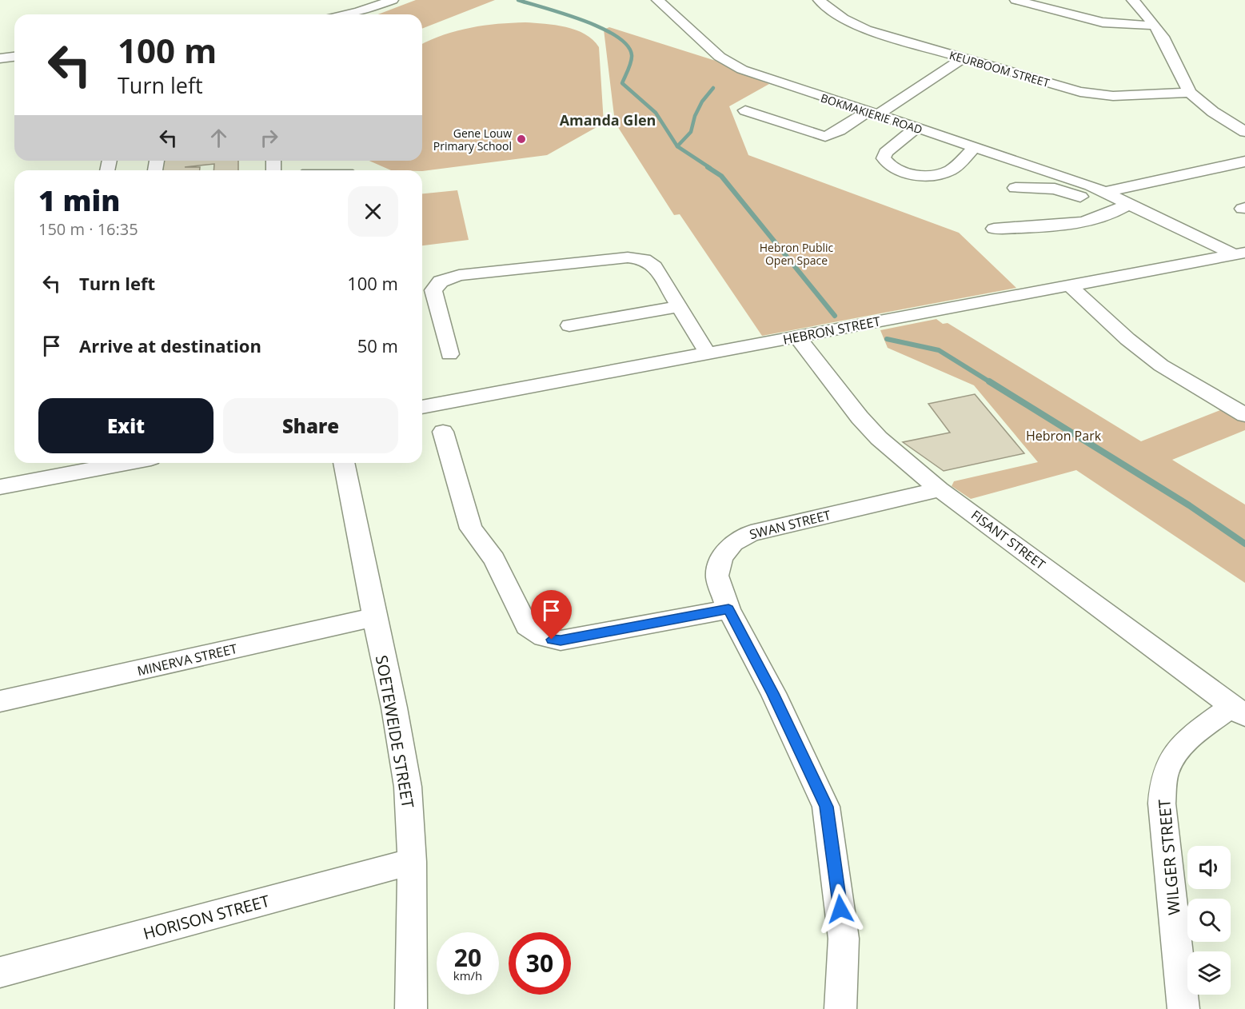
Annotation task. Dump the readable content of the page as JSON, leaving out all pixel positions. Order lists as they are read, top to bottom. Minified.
{"streets":{"street":["KEURBOOM STREET","BOKMAKIERIE ROAD","HEBRON STREET","SWAN STREET","FISANT STREET","MINERVA STREET","SOETEWEIDE STREET","WILGER STREET","HORISON STREET"]},"crossings":[["BOKMAKIERIE ROAD","HEBRON STREET"],["HEBRON STREET","FISANT STREET"],["SWAN STREET","FISANT STREET"],["FISANT STREET","WILGER STREET"],["MINERVA STREET","SOETEWEIDE STREET"],["SOETEWEIDE STREET","HORISON STREET"]],"districts":["Amanda Glen"],"parks":["Hebron Public Open Space","Hebron Park"],"places":["Gene Louw Primary School"],"page":{"turn":["100 m","Turn left"],"heading":["1 min","150 m · 16:35"],"list":[{"name":"Turn left","value":"100 m"},{"name":"Arrive at destination","value":"50 m"}],"buttons":["Exit","Share"],"speed":"20 km/h","limit":"30"}}
